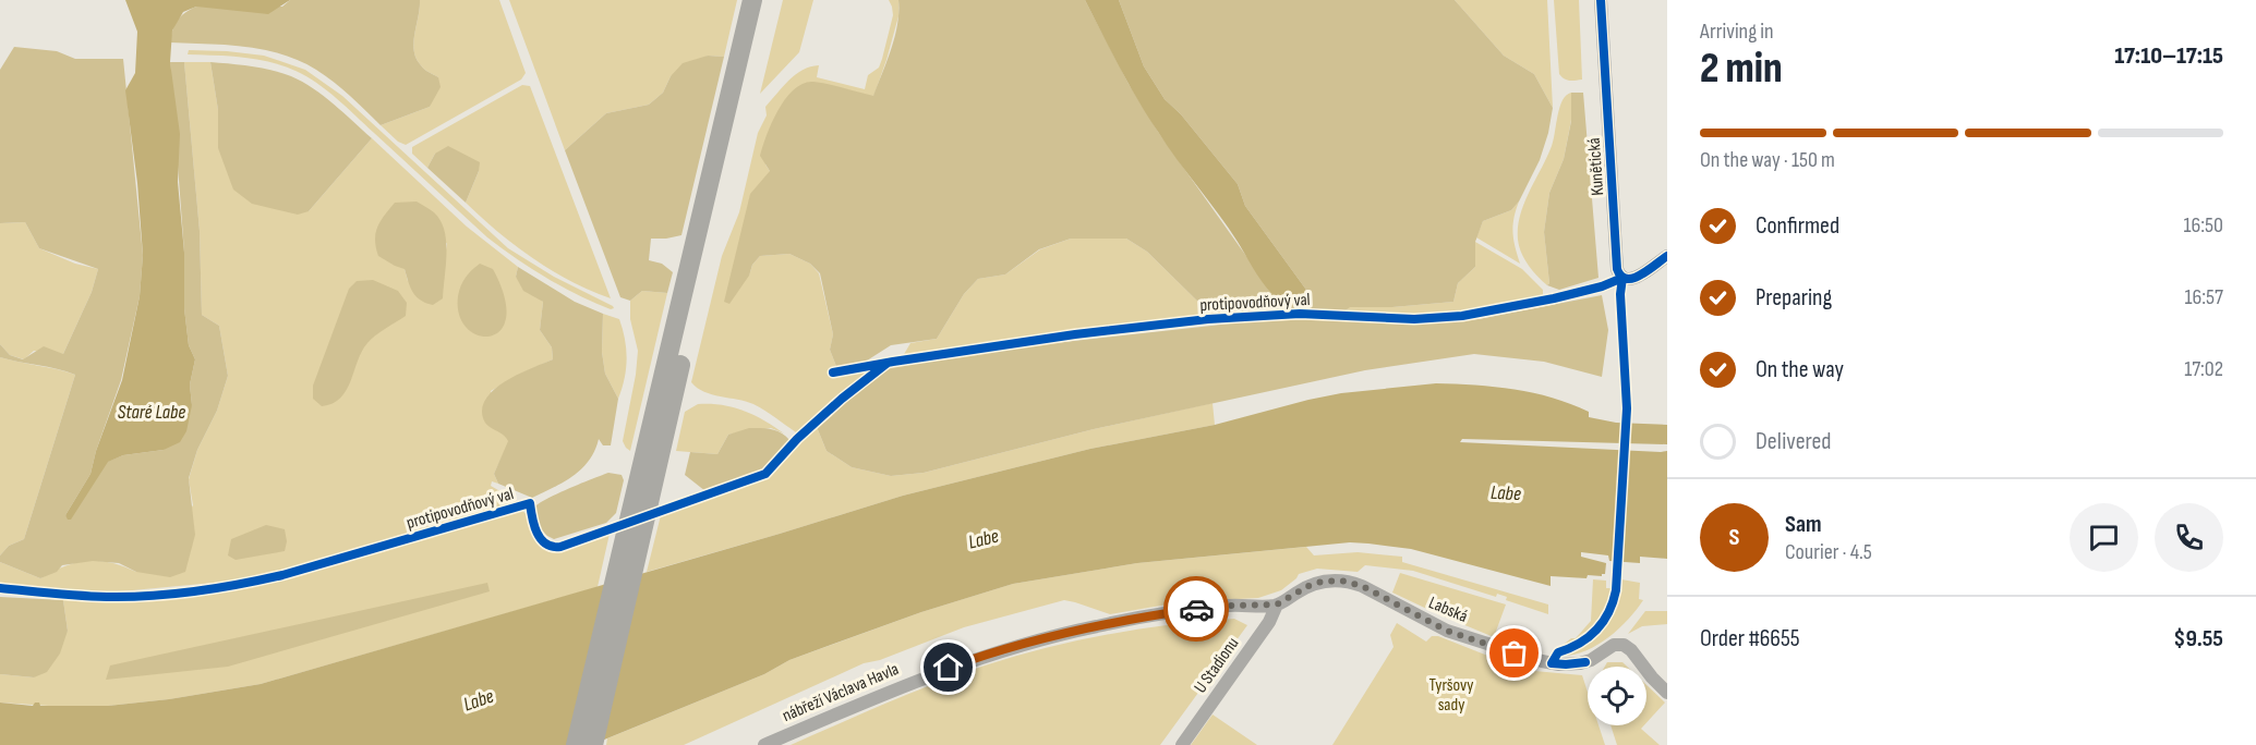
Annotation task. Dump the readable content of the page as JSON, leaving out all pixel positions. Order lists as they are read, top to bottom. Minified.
{"streets":{"street":["Kunětická","Labská","U Stadionu","nábřeží Václava Havla"],"cycle path":["protipovodňový val"]},"crossings":[["Labská","U Stadionu"],["Labská","nábřeží Václava Havla"],["U Stadionu","nábřeží Václava Havla"]],"water":["Staré Labe","Labe"],"parks":["Tyršovy sady"],"page":{"heading":["2 min","Arriving in","17:10–17:15"],"panel":["Sam","Courier · 4.5","Order #6655","$9.55"],"bar":"On the way · 150 m","list":[["Confirmed","16:50"],["Preparing","16:57"],["On the way","17:02"],"Delivered"],"round":"S"}}
